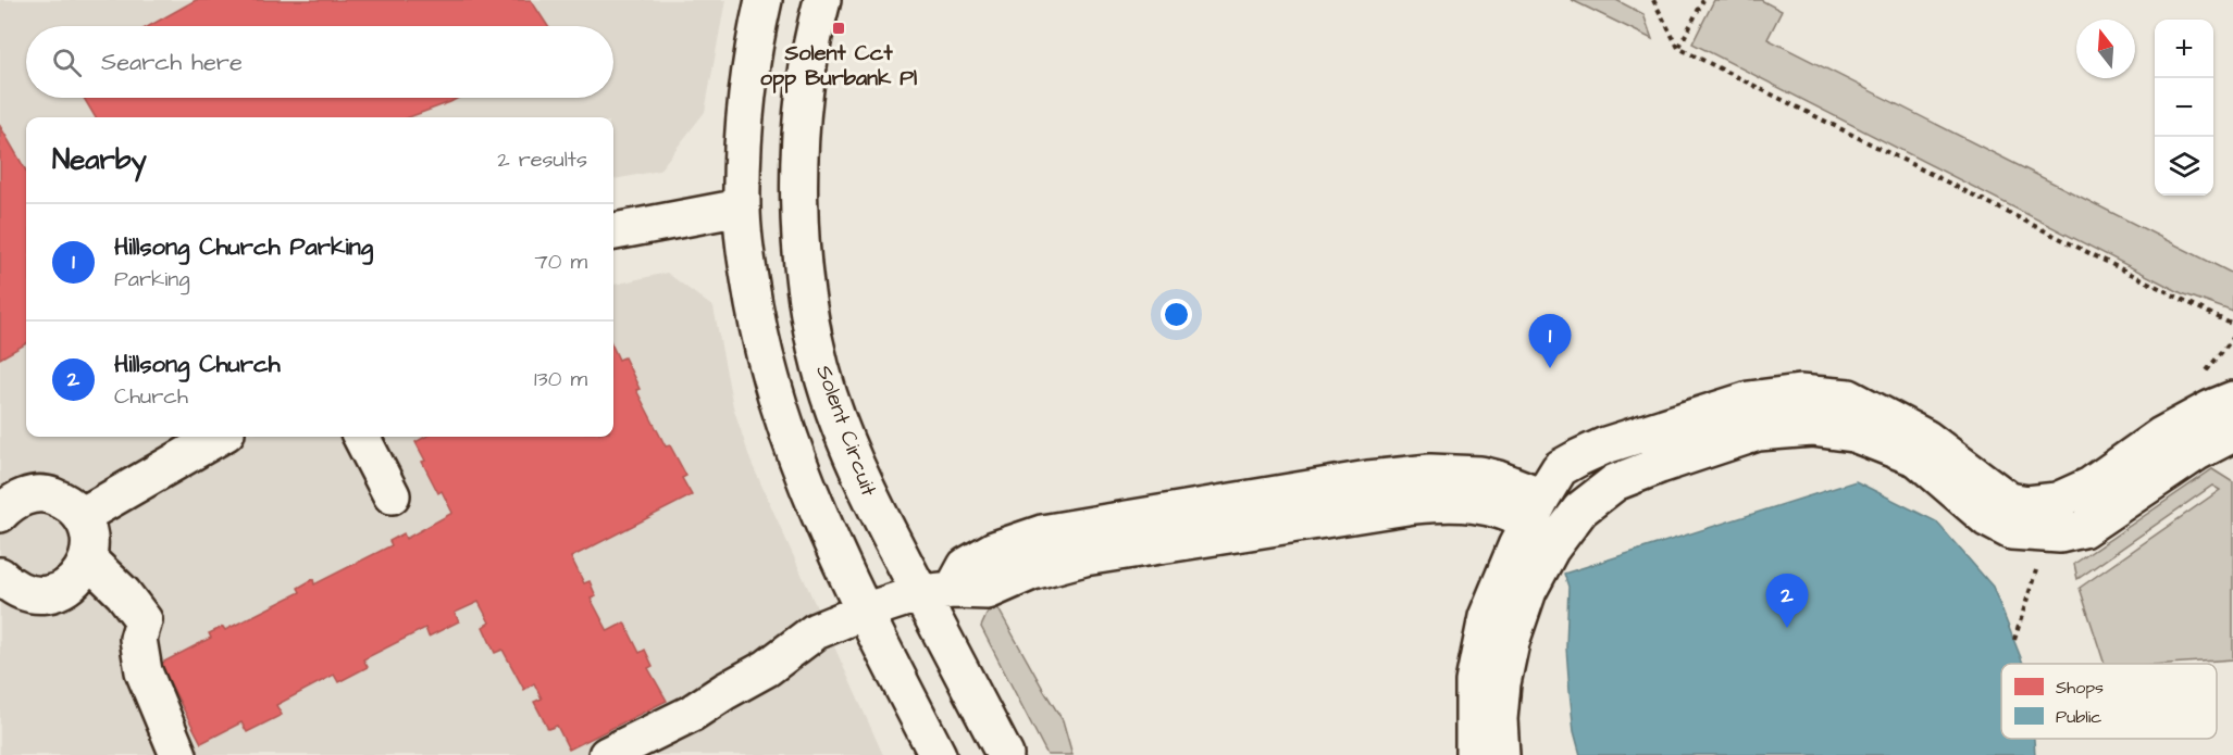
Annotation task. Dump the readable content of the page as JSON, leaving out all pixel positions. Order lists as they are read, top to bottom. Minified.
{"streets":{"street":["Solent Circuit"]},"places":{"transit":["Solent Cct opp Burbank Pl"]},"legend":["Shops","Public"],"north":"top","page":{"map_buttons":["+","−"],"search":"Search here","heading":["Nearby","2 results"],"list":[{"mark":"1","name":"Hillsong Church Parking","note":"Parking","value":"70 m"},{"mark":"2","name":"Hillsong Church","note":"Church","value":"130 m"}],"pins":["1","2"]}}
